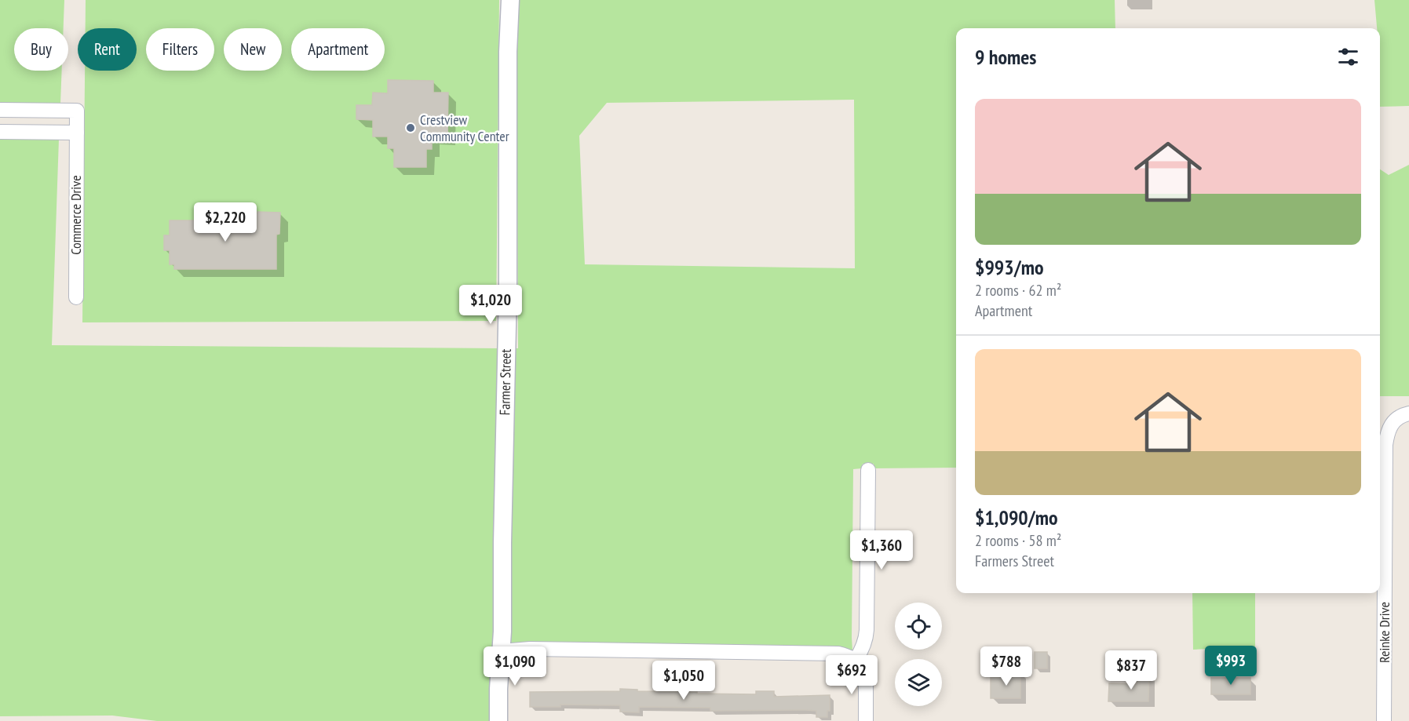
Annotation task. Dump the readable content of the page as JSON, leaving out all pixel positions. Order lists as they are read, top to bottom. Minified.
{"streets":{"street":["Commerce Drive","Farmer Street","Reinke Drive"]},"places":["Crestview Community Center"],"page":{"chip":["Buy","Rent","Filters","New","Apartment"],"heading":"9 homes","list":[{"name":"$993/mo","note":"2 rooms · 62 m² · Apartment"},{"name":"$1,090/mo","note":"2 rooms · 58 m² · Farmers Street"}],"price":["$2,220","$1,020","$1,360","$993","$1,090","$788","$837","$692","$1,050"]}}
